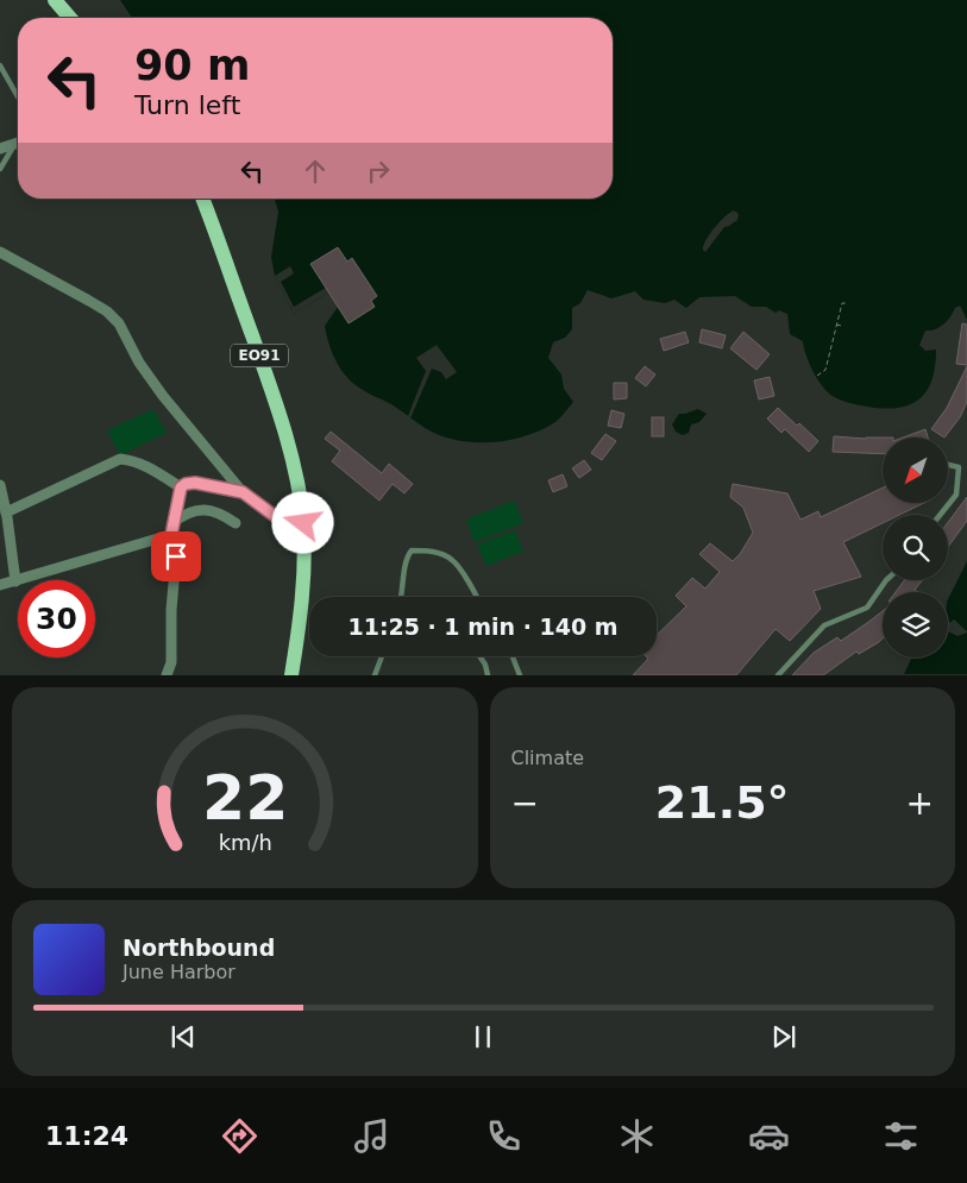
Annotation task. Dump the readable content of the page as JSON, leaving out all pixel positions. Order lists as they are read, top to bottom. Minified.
{"streets":{"main road":["ΕΟ91"]},"north":"bottom left","page":{"turn":["90 m","Turn left"],"limit":"30","trip":"11:25 · 1 min · 140 m","tile":"Climate","heat":["−","21.5°","+"],"song":["Northbound","June Harbor"],"tabs":"11:24","gauge":["22","km/h"]}}
